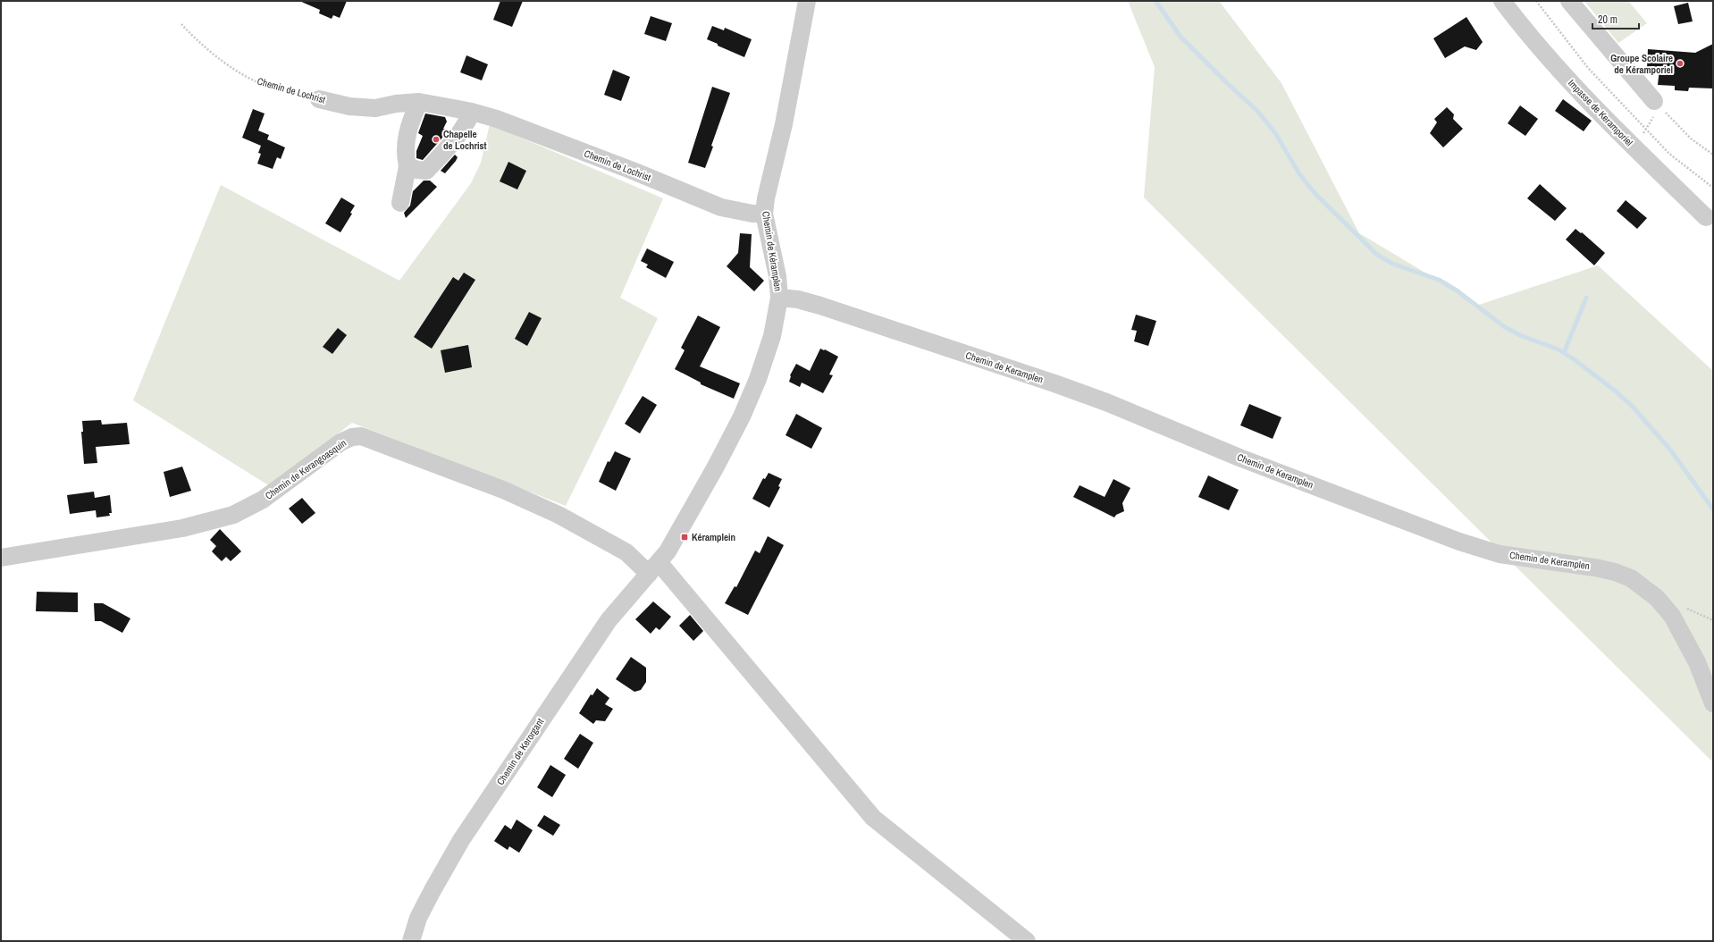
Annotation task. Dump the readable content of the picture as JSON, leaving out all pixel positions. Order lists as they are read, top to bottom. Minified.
{"streets":{"street":["Chemin de Lochrist","Impasse de Keramporiel","Chemin de Kéramplen","Chemin de Keramplen","Chemin de Kerangoasquin","Chemin de Kerorgant"]},"crossings":[["Chemin de Lochrist","Chemin de Kéramplen"],["Chemin de Kéramplen","Chemin de Keramplen"],["Chemin de Kéramplen","Chemin de Kerangoasquin"],["Chemin de Kéramplen","Chemin de Kerorgant"],["Chemin de Kerangoasquin","Chemin de Kerorgant"]],"places":{"other":["Groupe Scolaire de Kéramporiel","Chapelle de Lochrist"],"transit":["Kéramplein"]},"scale_bar":"20 m"}
